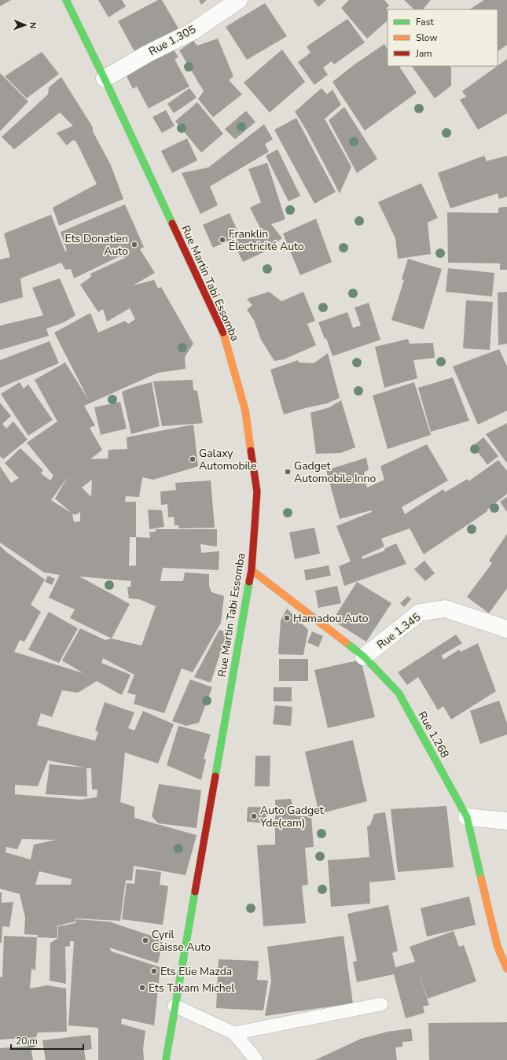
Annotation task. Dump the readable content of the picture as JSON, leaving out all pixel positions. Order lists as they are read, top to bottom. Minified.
{"streets":{"main road":["Rue Martin Tabi Essomba","Rue 1.268"],"street":["Rue 1.305","Rue 1.345"]},"crossings":[["Rue 1.305","Rue Martin Tabi Essomba"],["Rue Martin Tabi Essomba","Rue 1.268"],["Rue 1.345","Rue 1.268"]],"places":["Franklin Électricité Auto","Ets Donatien Auto","Galaxy Automobile","Gadget Automobile Inno","Hamadou Auto","Auto Gadget Yde(cam)","Cyril Caisse Auto","Ets Elie Mazda","Ets Takam Michel"],"legend":["Fast","Slow","Jam"],"scale_bar":"20 m","north":"right"}
